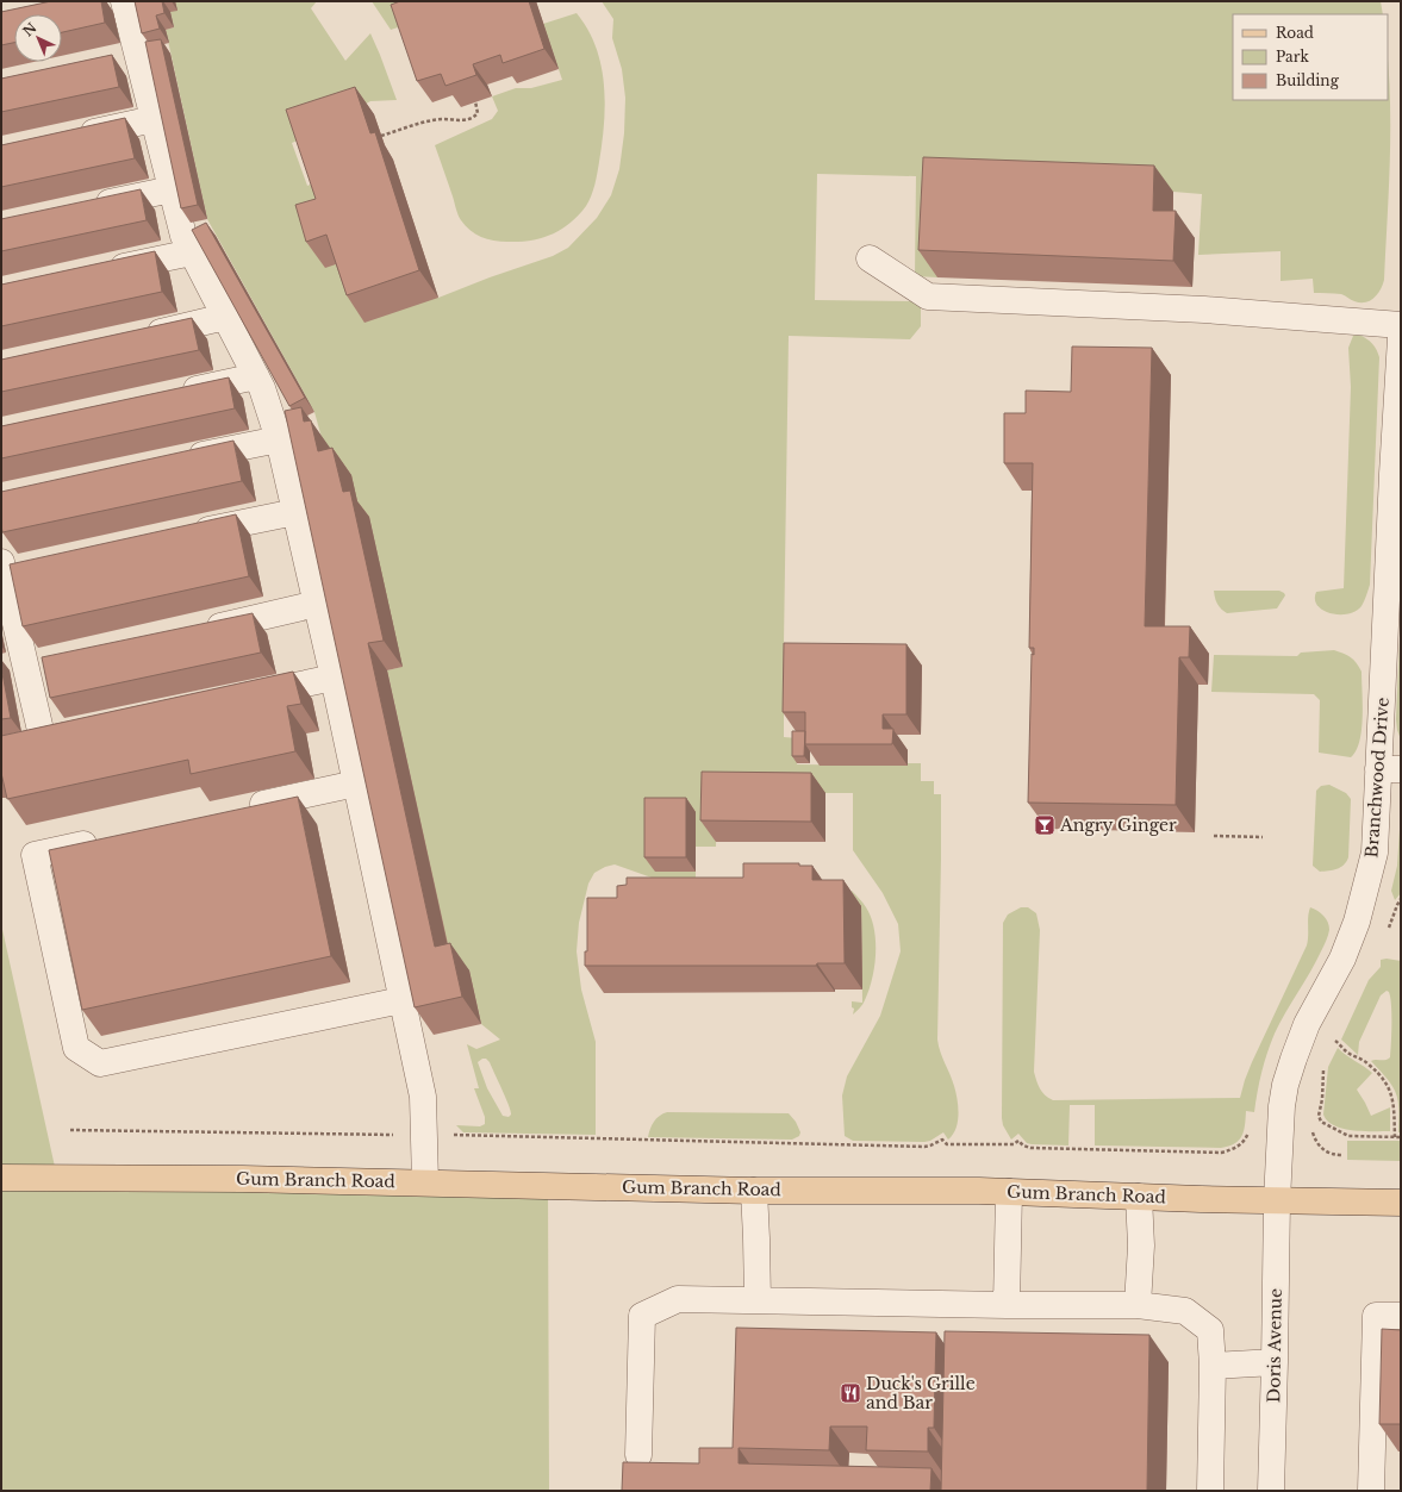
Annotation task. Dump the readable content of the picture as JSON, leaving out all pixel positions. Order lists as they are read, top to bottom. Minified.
{"streets":{"main road":["Gum Branch Road"],"street":["Branchwood Drive","Doris Avenue"]},"crossings":[["Branchwood Drive","Gum Branch Road"],["Branchwood Drive","Doris Avenue"],["Gum Branch Road","Doris Avenue"]],"places":{"bar":["Angry Ginger"],"restaurant":["Duck's Grille and Bar"]},"legend":["Road","Park","Building"],"north":"top left"}
